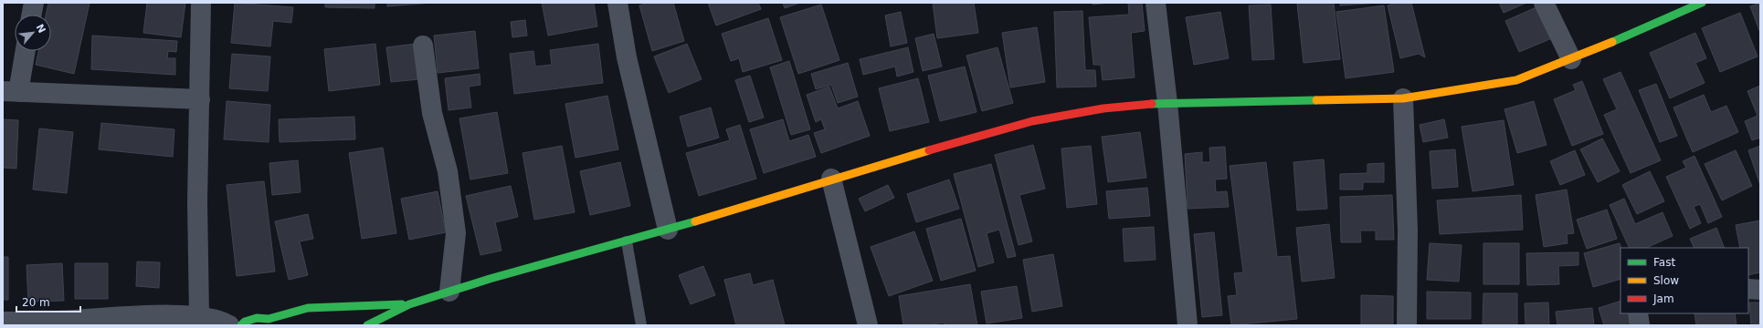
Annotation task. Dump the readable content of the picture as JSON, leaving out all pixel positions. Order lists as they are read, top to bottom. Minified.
{"legend":["Fast","Slow","Jam"],"scale_bar":"20 m","north":"top right"}
